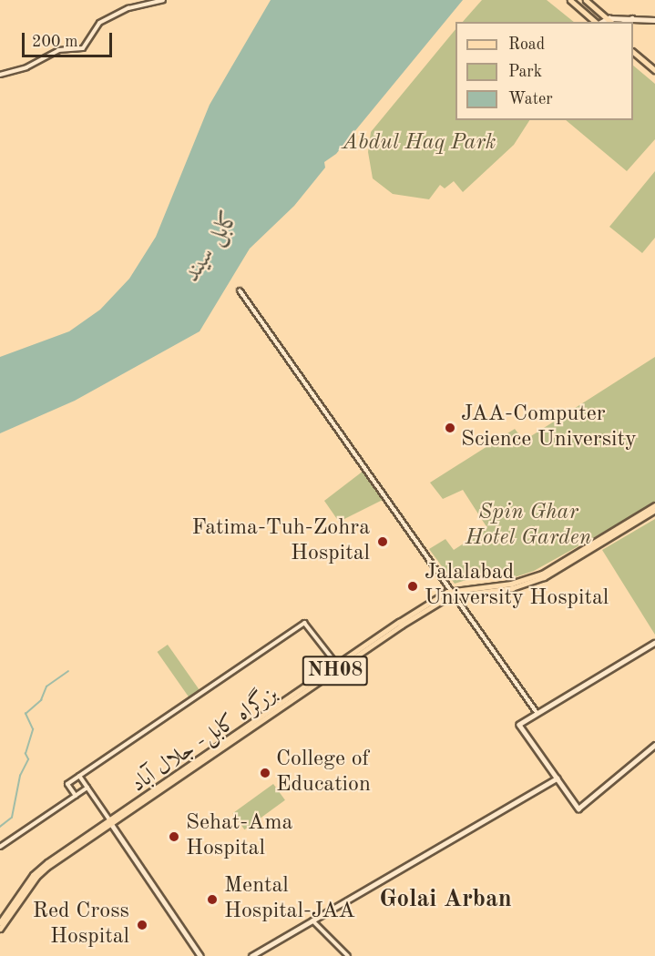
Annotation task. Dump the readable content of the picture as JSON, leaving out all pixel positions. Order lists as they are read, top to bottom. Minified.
{"streets":{"highway":["NH08","بزرگراه کابل- جلال آباد"]},"districts":["Golai Arban"],"water":["کابل سيند"],"parks":["Abdul Haq Park","Spin Ghar Hotel Garden"],"places":["JAA-Computer Science University","Fatima-Tuh-Zohra Hospital","Jalalabad University Hospital","College of Education","Sehat-Ama Hospital","Mental Hospital-JAA","Red Cross Hospital"],"legend":["Road","Park","Water"],"scale_bar":"200 m"}
